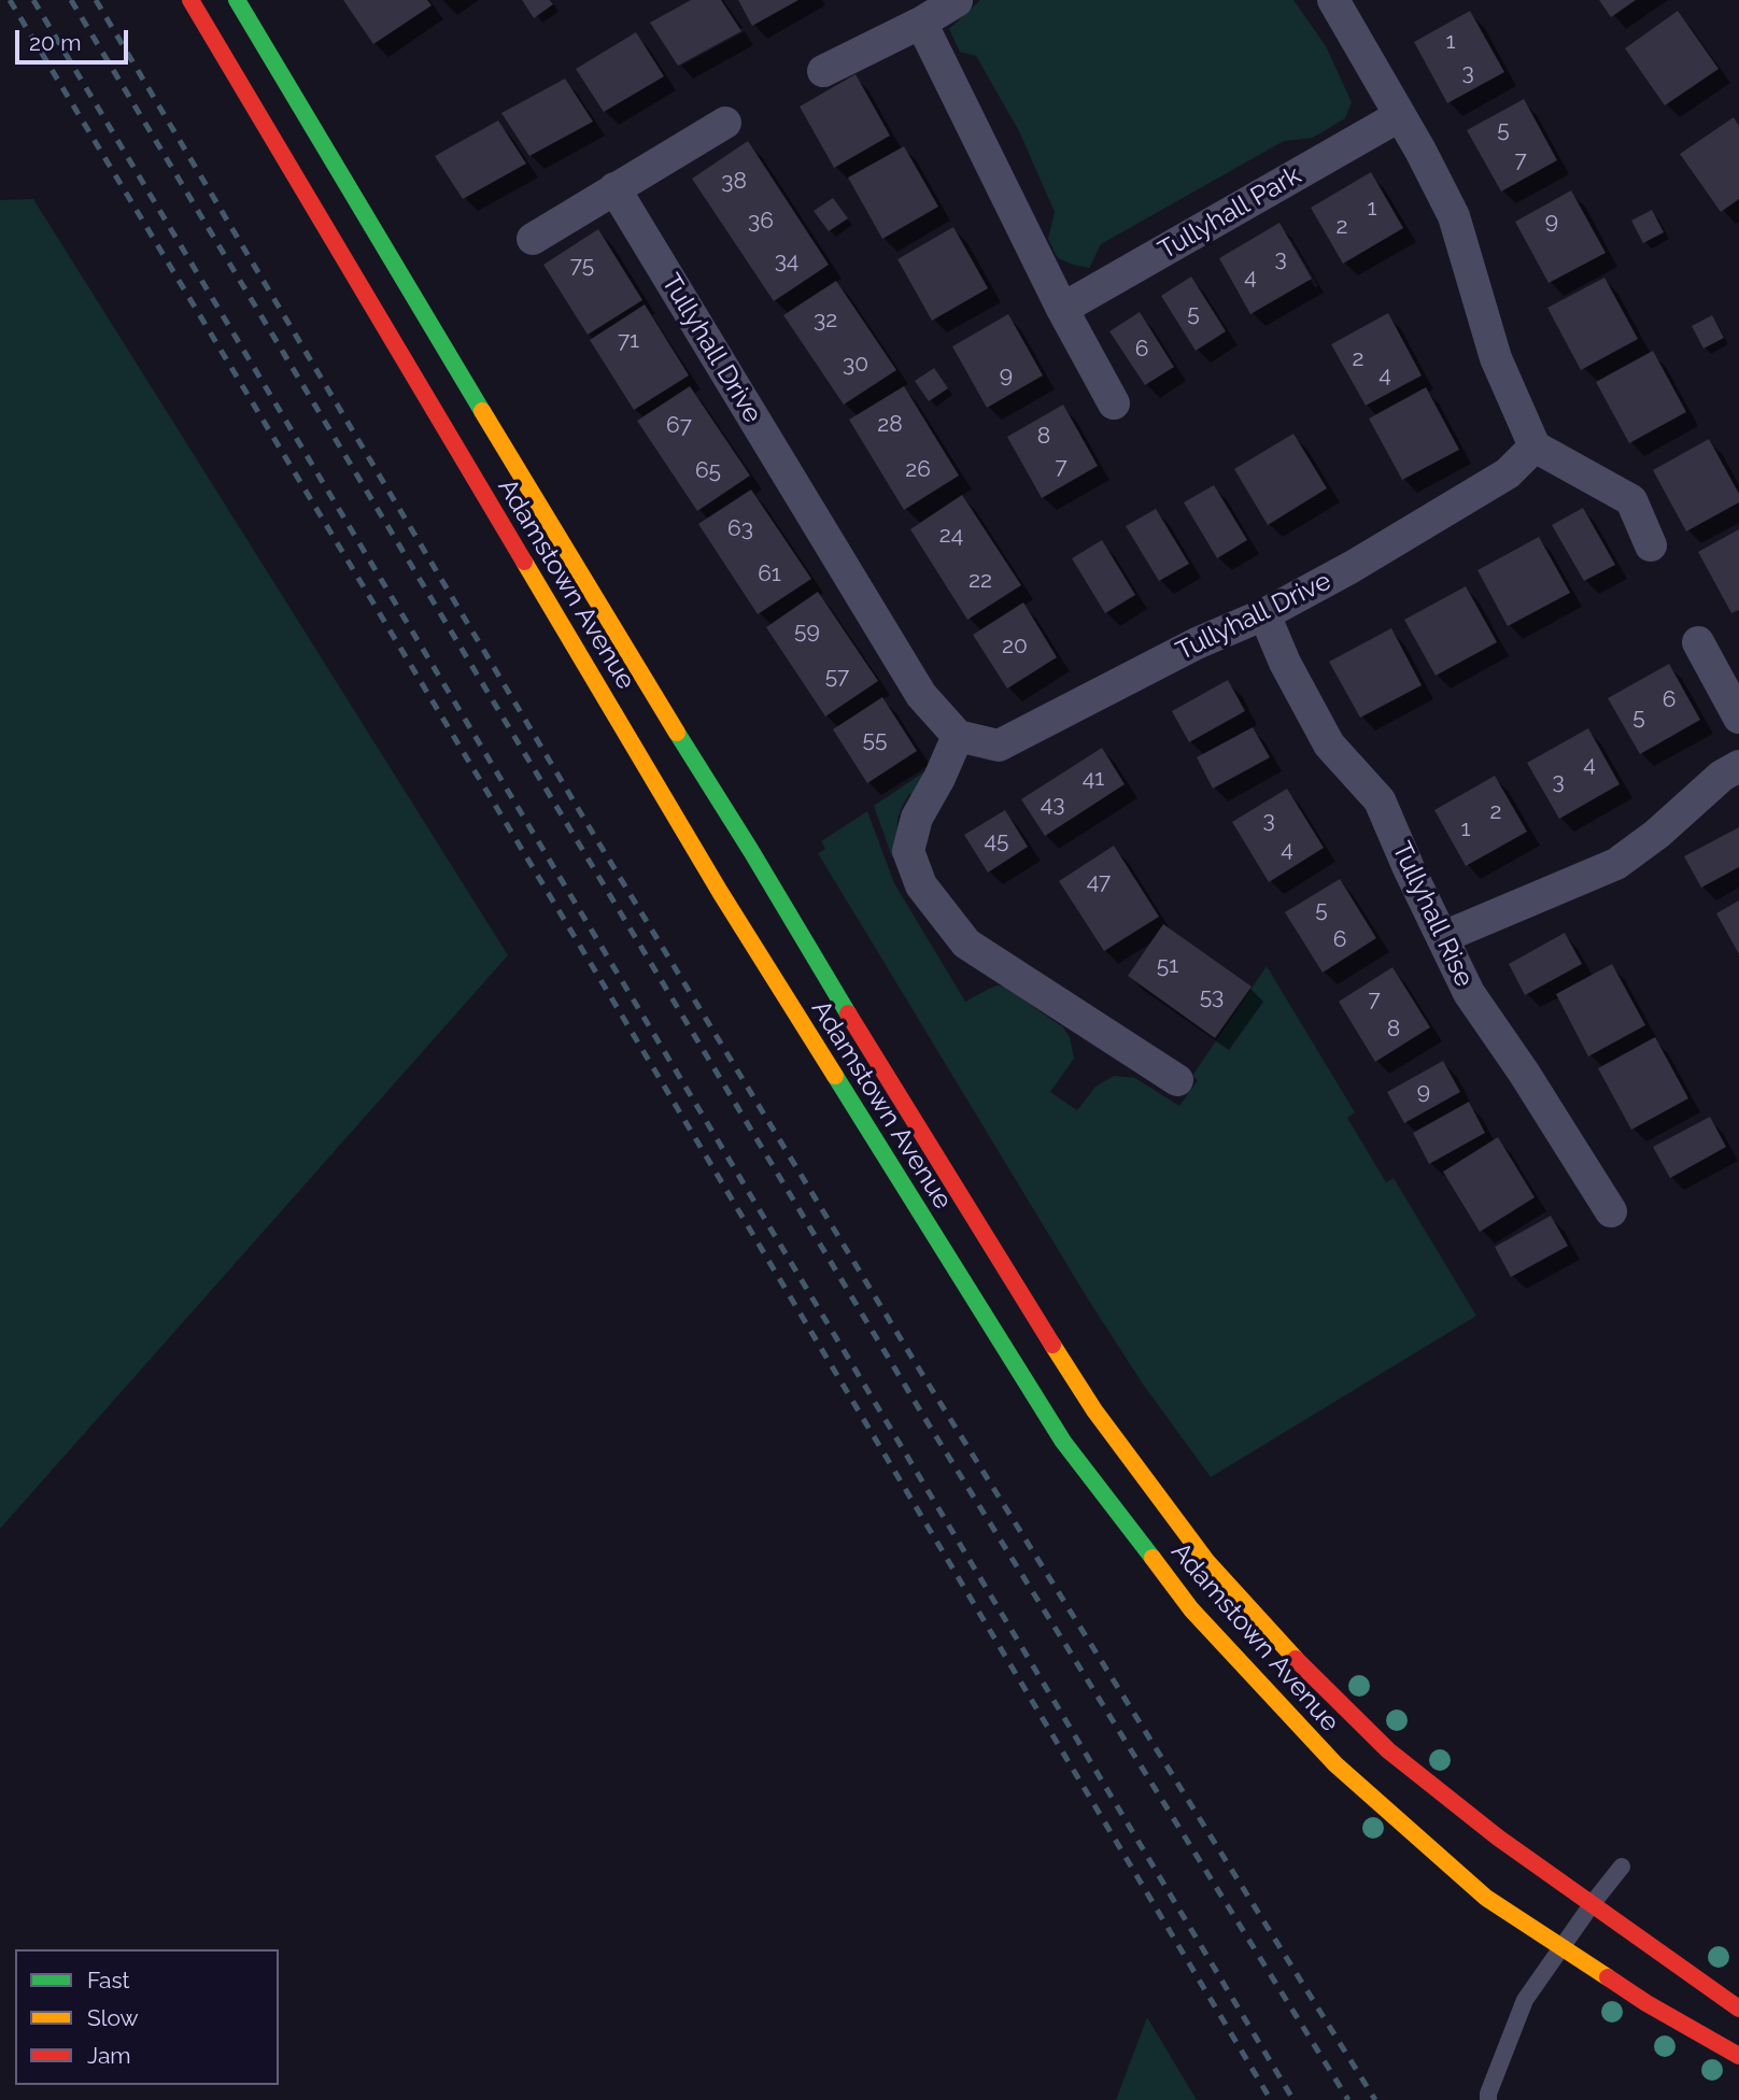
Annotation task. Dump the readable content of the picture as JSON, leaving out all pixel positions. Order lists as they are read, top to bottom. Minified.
{"streets":{"street":["Tullyhall Park","Tullyhall Drive","Adamstown Avenue","Tullyhall Rise"]},"crossings":[["Tullyhall Drive","Tullyhall Rise"]],"house_numbers":["1","3","5","7","38","1","36","9","2","3","34","75","4","5","32","71","6","2","30","9","4","28","67","8","7","26","65","63","24","61","22","59","20","57","6","5","55","4","41","3","43","2","3","1","45","4","47","5","6","51","53","7","8","9"],"legend":["Fast","Slow","Jam"],"scale_bar":"20 m"}
